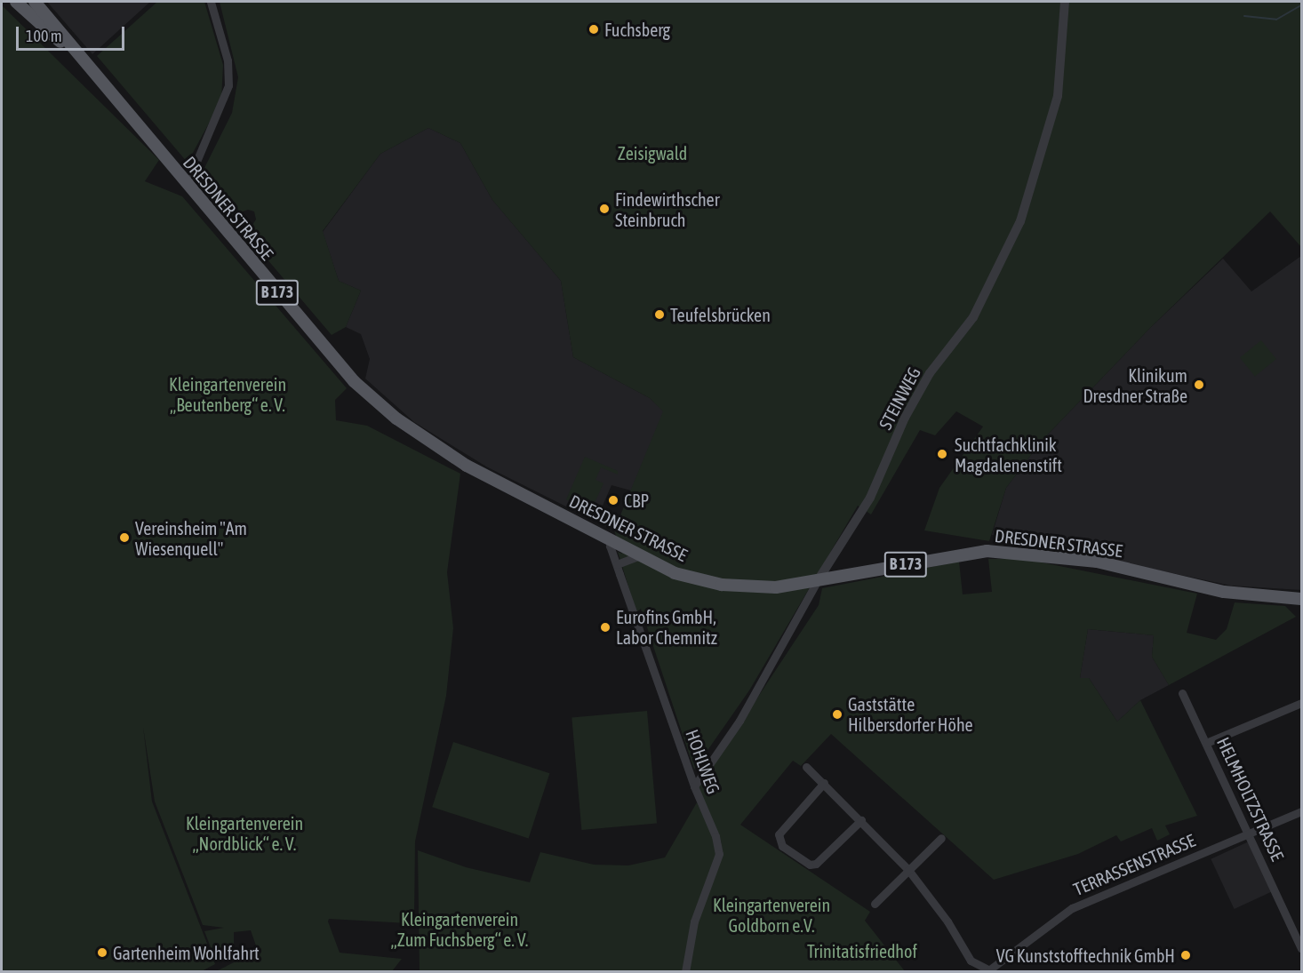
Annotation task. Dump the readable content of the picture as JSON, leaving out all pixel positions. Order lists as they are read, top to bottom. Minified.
{"streets":{"main road":["DRESDNER STRASSE","B 173"],"street":["STEINWEG","HOHLWEG","HELMHOLTZSTRASSE","TERRASSENSTRASSE"]},"crossings":[["DRESDNER STRASSE","B 173"],["DRESDNER STRASSE","STEINWEG"],["DRESDNER STRASSE","HOHLWEG"],["STEINWEG","HOHLWEG"],["HELMHOLTZSTRASSE","TERRASSENSTRASSE"]],"parks":["Zeisigwald","Kleingartenverein „Beutenberg“ e. V.","Kleingartenverein „Nordblick“ e. V.","Kleingartenverein Goldborn e.V.","Kleingartenverein „Zum Fuchsberg“ e. V.","Trinitatisfriedhof"],"places":["Fuchsberg","Findewirthscher Steinbruch","Teufelsbrücken","Klinikum Dresdner Straße","Suchtfachklinik Magdalenenstift","CBP","Vereinsheim \"Am Wiesenquell\"","Eurofins GmbH, Labor Chemnitz","Gaststätte Hilbersdorfer Höhe","Gartenheim Wohlfahrt","VG Kunststofftechnik GmbH"],"scale_bar":"100 m"}
